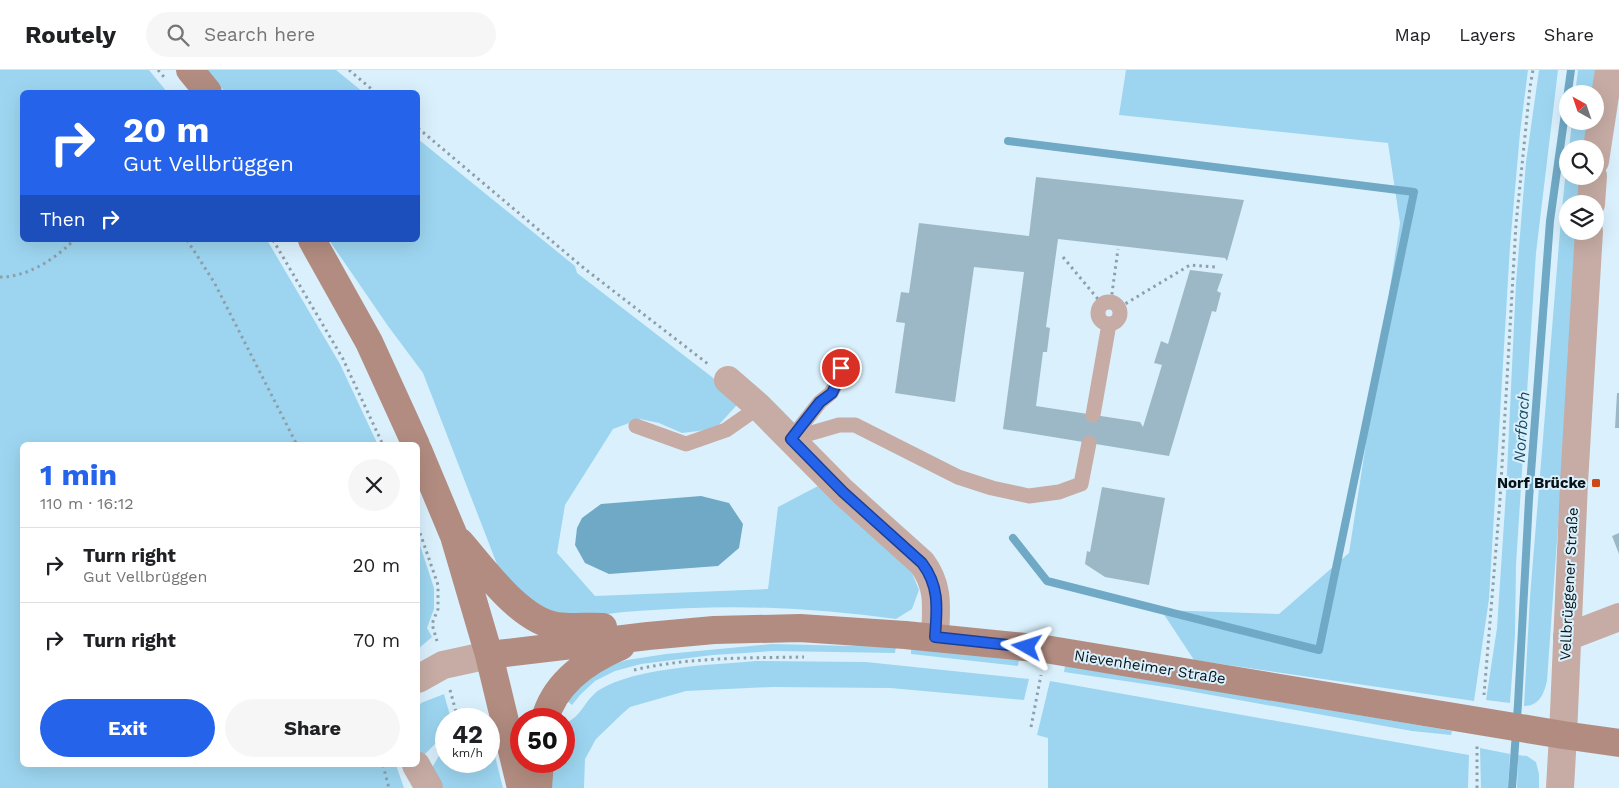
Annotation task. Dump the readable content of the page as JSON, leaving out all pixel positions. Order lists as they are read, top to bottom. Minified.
{"streets":{"main road":["Nievenheimer Straße"],"street":["Vellbrüggener Straße"]},"crossings":[["Vellbrüggener Straße","Nievenheimer Straße"]],"water":["Norfbach"],"places":{"transit":["Norf Brücke"]},"north":"top left","page":{"header":"Routely","search":"Search here","nav":["Map","Layers","Share"],"turn":["20 m","Gut Vellbrüggen"],"then":"Then","heading":["1 min","110 m · 16:12"],"list":[{"name":"Turn right","note":"Gut Vellbrüggen","value":"20 m"},{"name":"Turn right","value":"70 m"}],"buttons":["Exit","Share"],"speed":"42 km/h","limit":"50"}}
